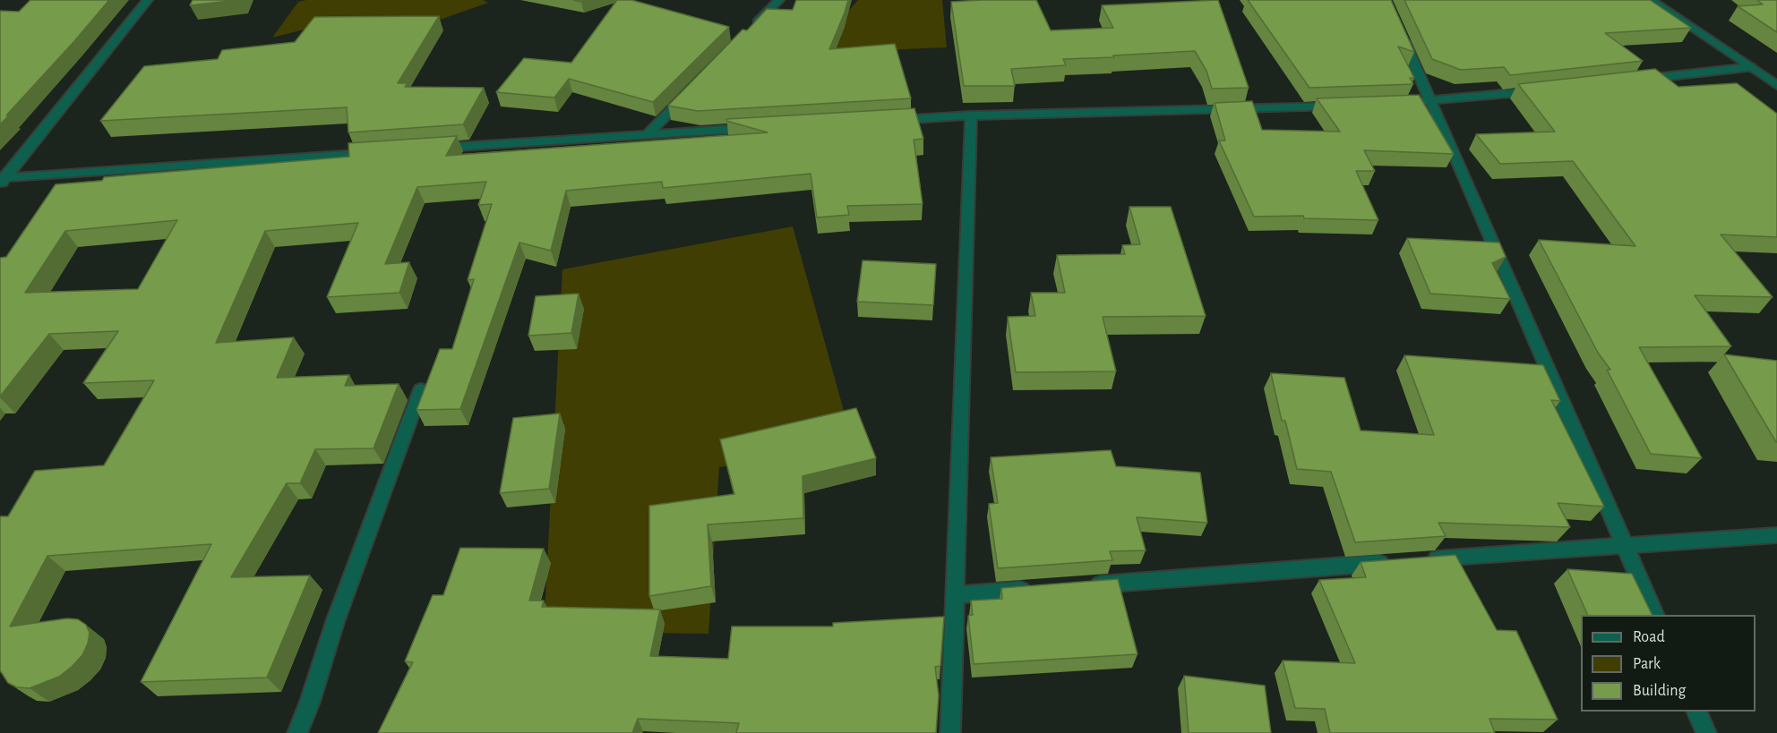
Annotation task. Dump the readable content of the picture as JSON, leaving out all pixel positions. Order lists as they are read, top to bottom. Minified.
{"legend":["Road","Park","Building"]}
